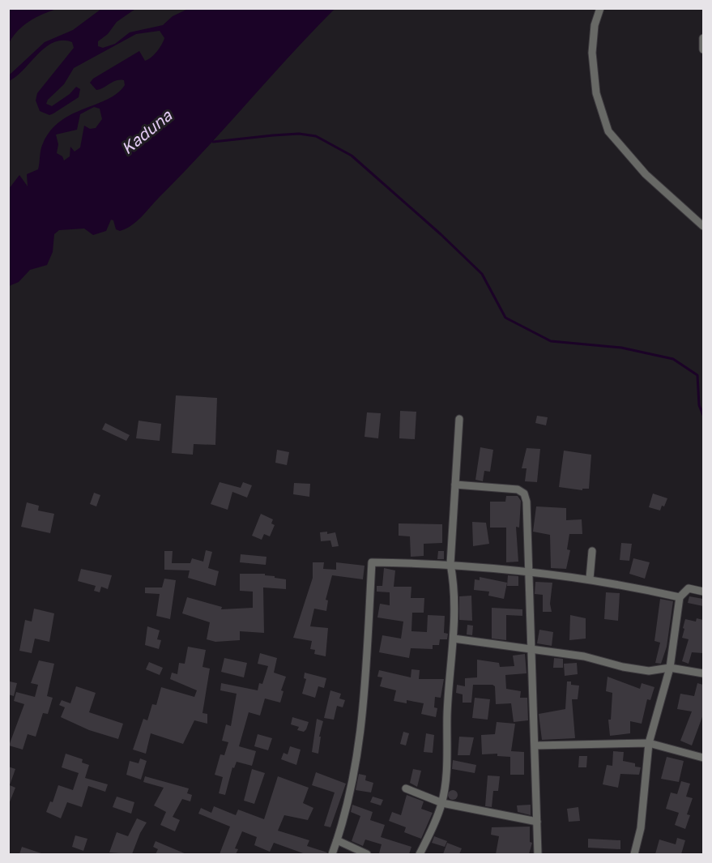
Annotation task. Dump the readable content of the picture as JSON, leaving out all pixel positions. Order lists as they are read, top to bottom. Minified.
{"water":["Kaduna"]}
